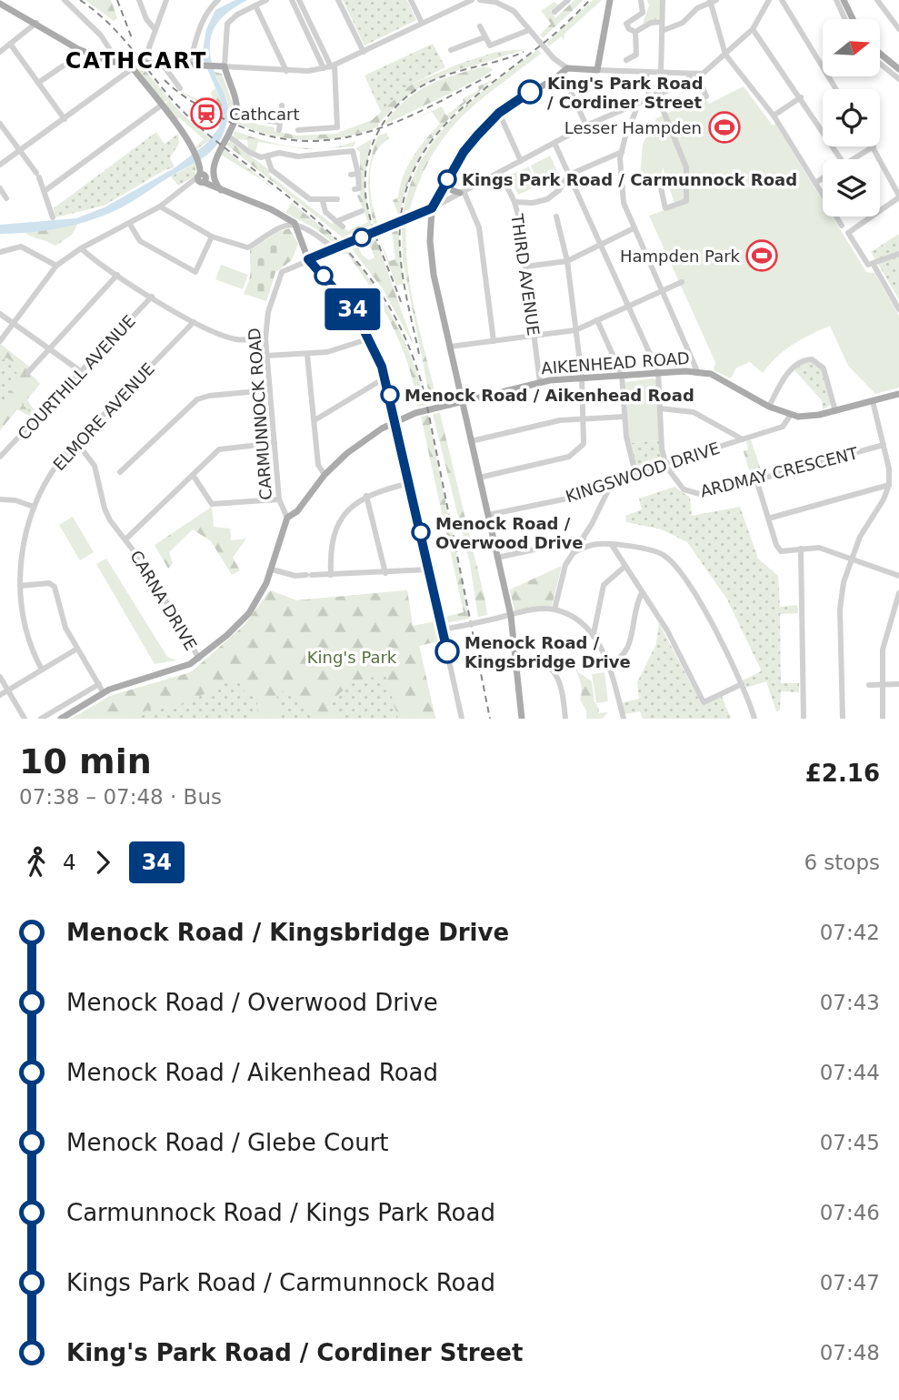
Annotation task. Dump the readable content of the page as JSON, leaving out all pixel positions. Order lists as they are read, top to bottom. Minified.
{"streets":{"main road":["AIKENHEAD ROAD","CARMUNNOCK ROAD"],"street":["THIRD AVENUE","COURTHILL AVENUE","ELMORE AVENUE","KINGSWOOD DRIVE","ARDMAY CRESCENT","CARNA DRIVE"]},"crossings":[["THIRD AVENUE","AIKENHEAD ROAD"],["THIRD AVENUE","CARMUNNOCK ROAD"],["AIKENHEAD ROAD","CARMUNNOCK ROAD"],["AIKENHEAD ROAD","KINGSWOOD DRIVE"],["CARMUNNOCK ROAD","CARNA DRIVE"],["ELMORE AVENUE","CARNA DRIVE"],["KINGSWOOD DRIVE","ARDMAY CRESCENT"]],"districts":["CATHCART"],"parks":["King's Park"],"places":{"other":["King's Park Road / Cordiner Street","Kings Park Road / Carmunnock Road","Menock Road / Aikenhead Road","Menock Road / Overwood Drive","Menock Road / Kingsbridge Drive"],"station":["Cathcart"],"sports":["Lesser Hampden","Hampden Park"]},"lines":["bus line 34"],"north":"right","page":{"on_map":"34","heading":["10 min","07:38 – 07:48 · Bus","£2.16"],"legs":["4","34","6 stops"],"list":[{"name":"Menock Road / Kingsbridge Drive","value":"07:42"},{"name":"Menock Road / Overwood Drive","value":"07:43"},{"name":"Menock Road / Aikenhead Road","value":"07:44"},{"name":"Menock Road / Glebe Court","value":"07:45"},{"name":"Carmunnock Road / Kings Park Road","value":"07:46"},{"name":"Kings Park Road / Carmunnock Road","value":"07:47"},{"name":"King's Park Road / Cordiner Street","value":"07:48"}]}}
